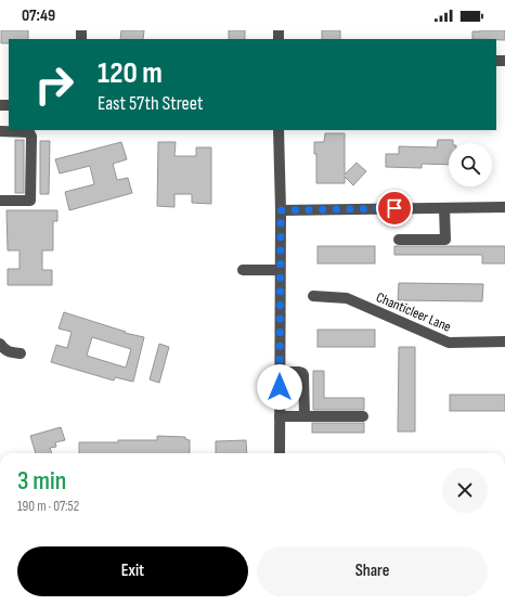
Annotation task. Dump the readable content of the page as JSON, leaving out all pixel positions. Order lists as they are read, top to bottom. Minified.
{"streets":{"street":["Chanticleer Lane"]},"page":{"status":"07:49","turn":["120 m","East 57th Street"],"heading":["3 min","190 m · 07:52"],"buttons":["Exit","Share"]}}
